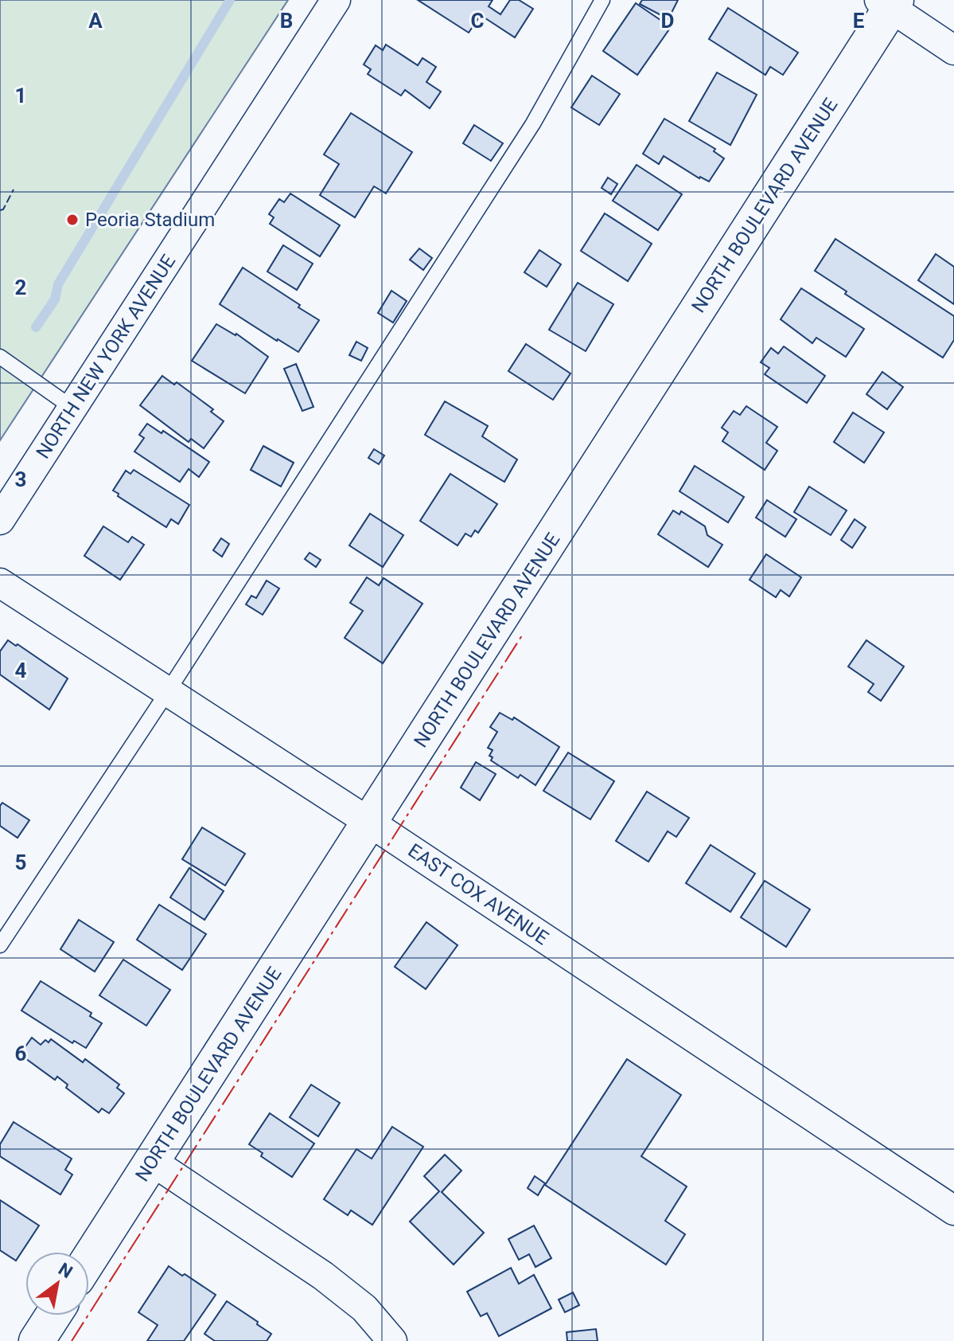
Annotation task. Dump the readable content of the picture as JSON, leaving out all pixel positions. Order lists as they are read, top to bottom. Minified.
{"streets":{"street":["NORTH BOULEVARD AVENUE","NORTH NEW YORK AVENUE","EAST COX AVENUE"]},"crossings":[["NORTH BOULEVARD AVENUE","EAST COX AVENUE"]],"places":["Peoria Stadium"],"north":"top right","grid":{"columns":["A","B","C","D","E"],"rows":["1","2","3","4","5","6"]}}
